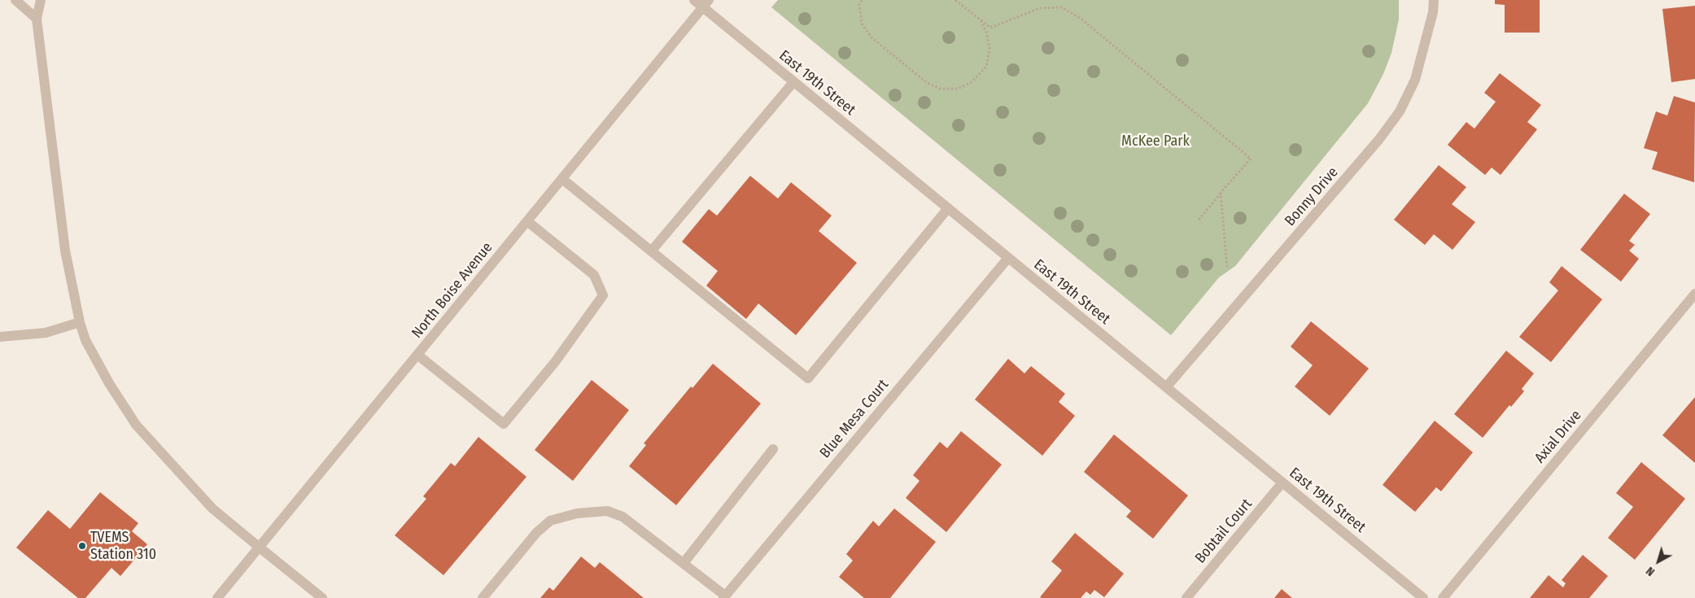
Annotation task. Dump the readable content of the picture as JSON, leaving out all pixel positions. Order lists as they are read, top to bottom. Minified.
{"streets":{"street":["East 19th Street","Bonny Drive","North Boise Avenue","Blue Mesa Court","Axial Drive","Bobtail Court"]},"crossings":[["East 19th Street","Bonny Drive"],["East 19th Street","North Boise Avenue"],["East 19th Street","Blue Mesa Court"],["East 19th Street","Bobtail Court"]],"parks":["McKee Park"],"places":["TVEMS Station 310"],"north":"bottom left"}
